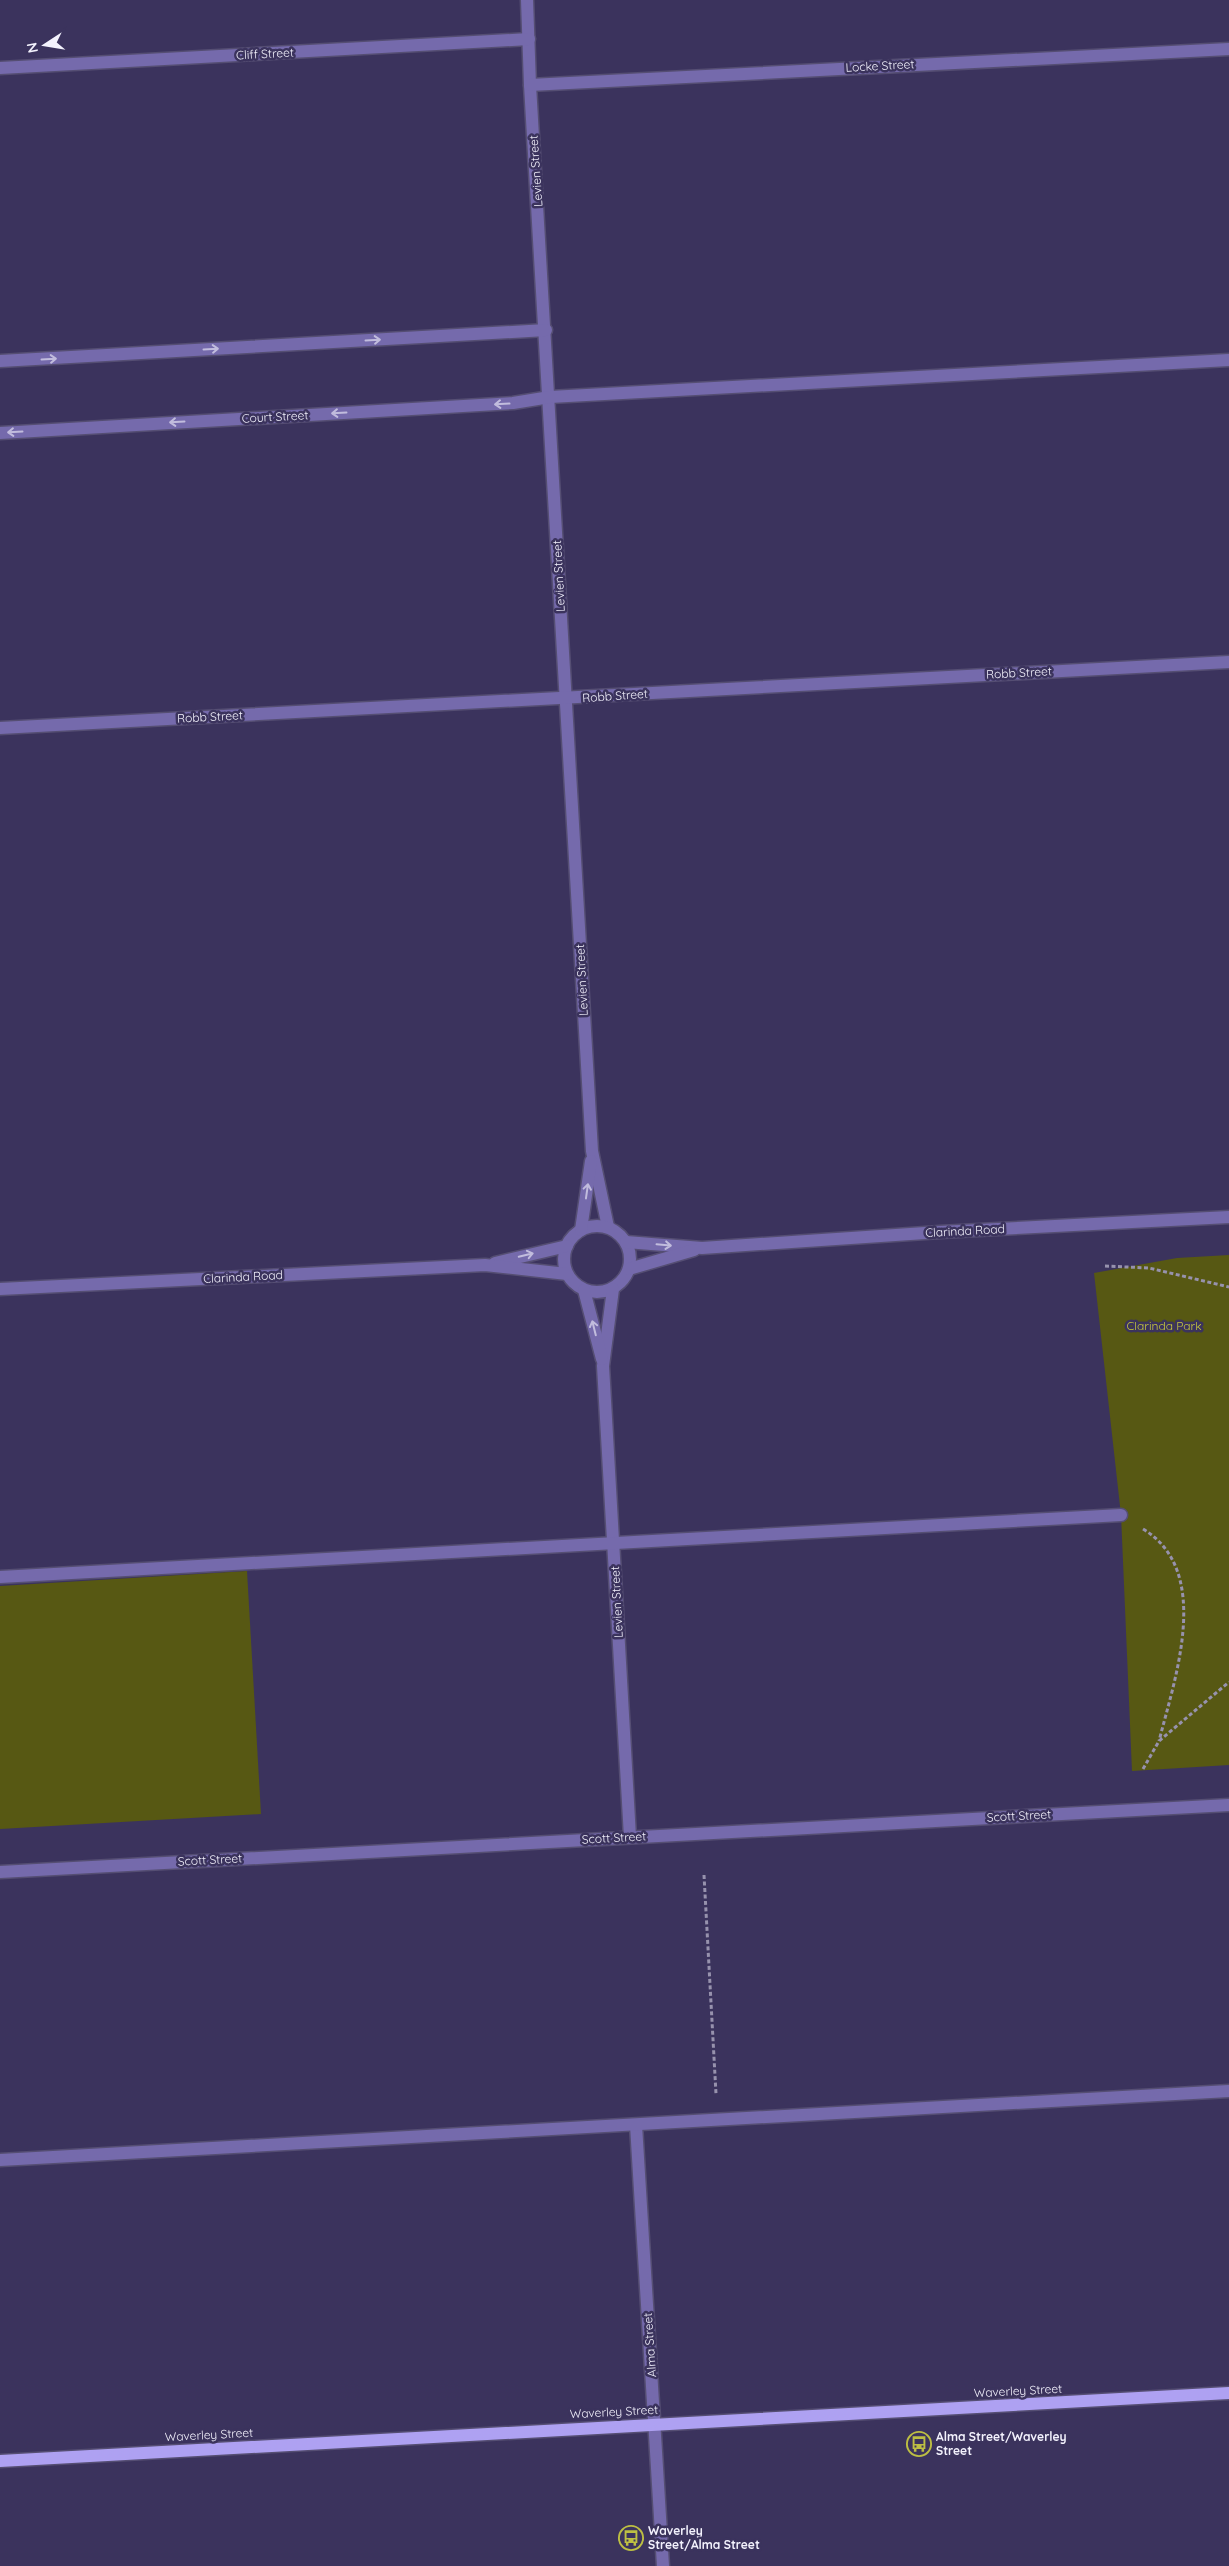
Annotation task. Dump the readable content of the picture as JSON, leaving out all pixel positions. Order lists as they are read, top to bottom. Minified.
{"streets":{"main road":["Waverley Street"],"street":["Cliff Street","Locke Street","Levien Street","Court Street","Robb Street","Clarinda Road","Scott Street","Alma Street"]},"crossings":[["Cliff Street","Levien Street"],["Locke Street","Levien Street"],["Levien Street","Court Street"],["Levien Street","Robb Street"],["Levien Street","Clarinda Road"],["Levien Street","Scott Street"],["Alma Street","Waverley Street"]],"parks":["Clarinda Park"],"places":{"bus stop":["Alma Street/Waverley Street","Waverley Street/Alma Street"]},"north":"left"}
